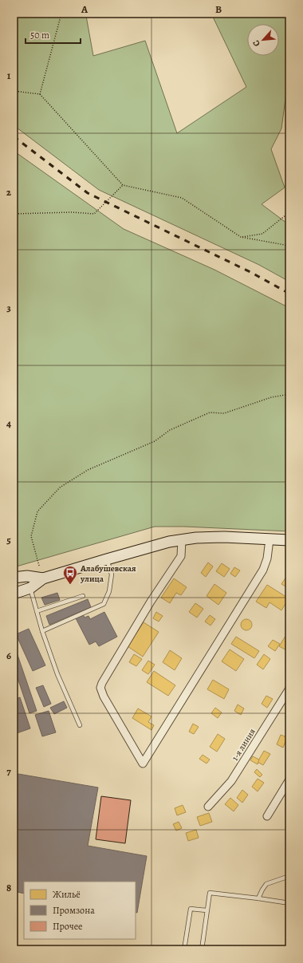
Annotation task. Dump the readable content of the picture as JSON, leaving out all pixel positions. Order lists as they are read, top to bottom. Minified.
{"streets":{"street":["1-я линия"]},"places":{"bus stop":["Алабушевская улица"]},"legend":["Жильё","Промзона","Прочее"],"scale_bar":"50 m","north":"bottom left","grid":{"columns":["A","B"],"rows":["1","2","3","4","5","6","7","8"]}}
